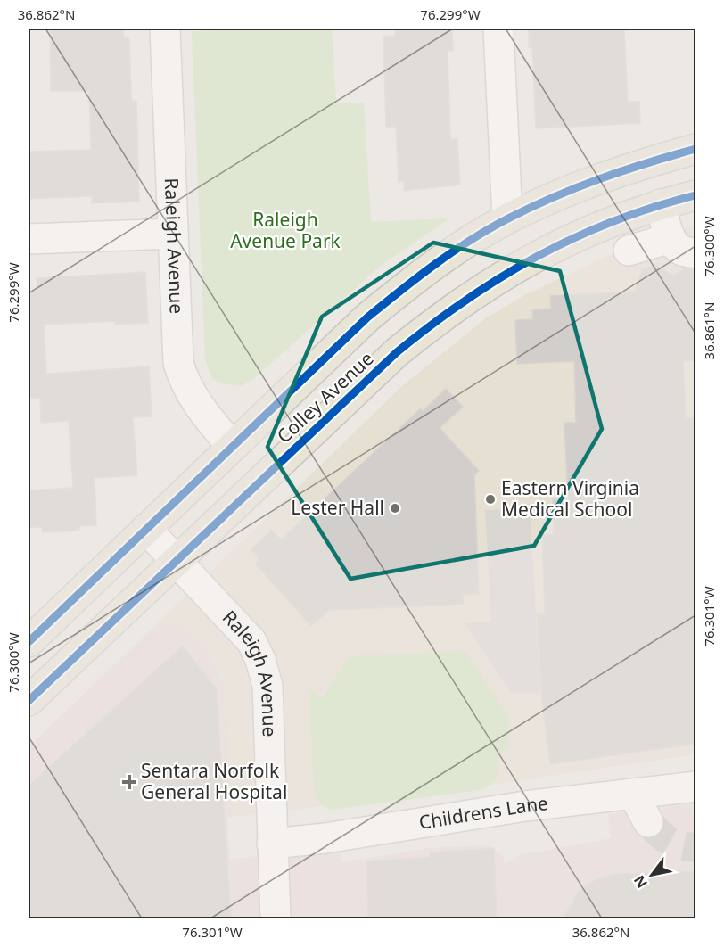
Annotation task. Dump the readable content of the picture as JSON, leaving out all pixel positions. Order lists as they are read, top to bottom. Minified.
{"streets":{"main road":["Colley Avenue"],"street":["Raleigh Avenue","Childrens Lane"]},"crossings":[["Raleigh Avenue","Colley Avenue"],["Raleigh Avenue","Childrens Lane"]],"parks":["Raleigh Avenue Park"],"places":{"other":["Eastern Virginia Medical School","Lester Hall"],"health":["Sentara Norfolk General Hospital"]},"north":"bottom left","coordinates":["36.862°N","76.299°W","76.300°W","36.861°N","76.301°W"]}
